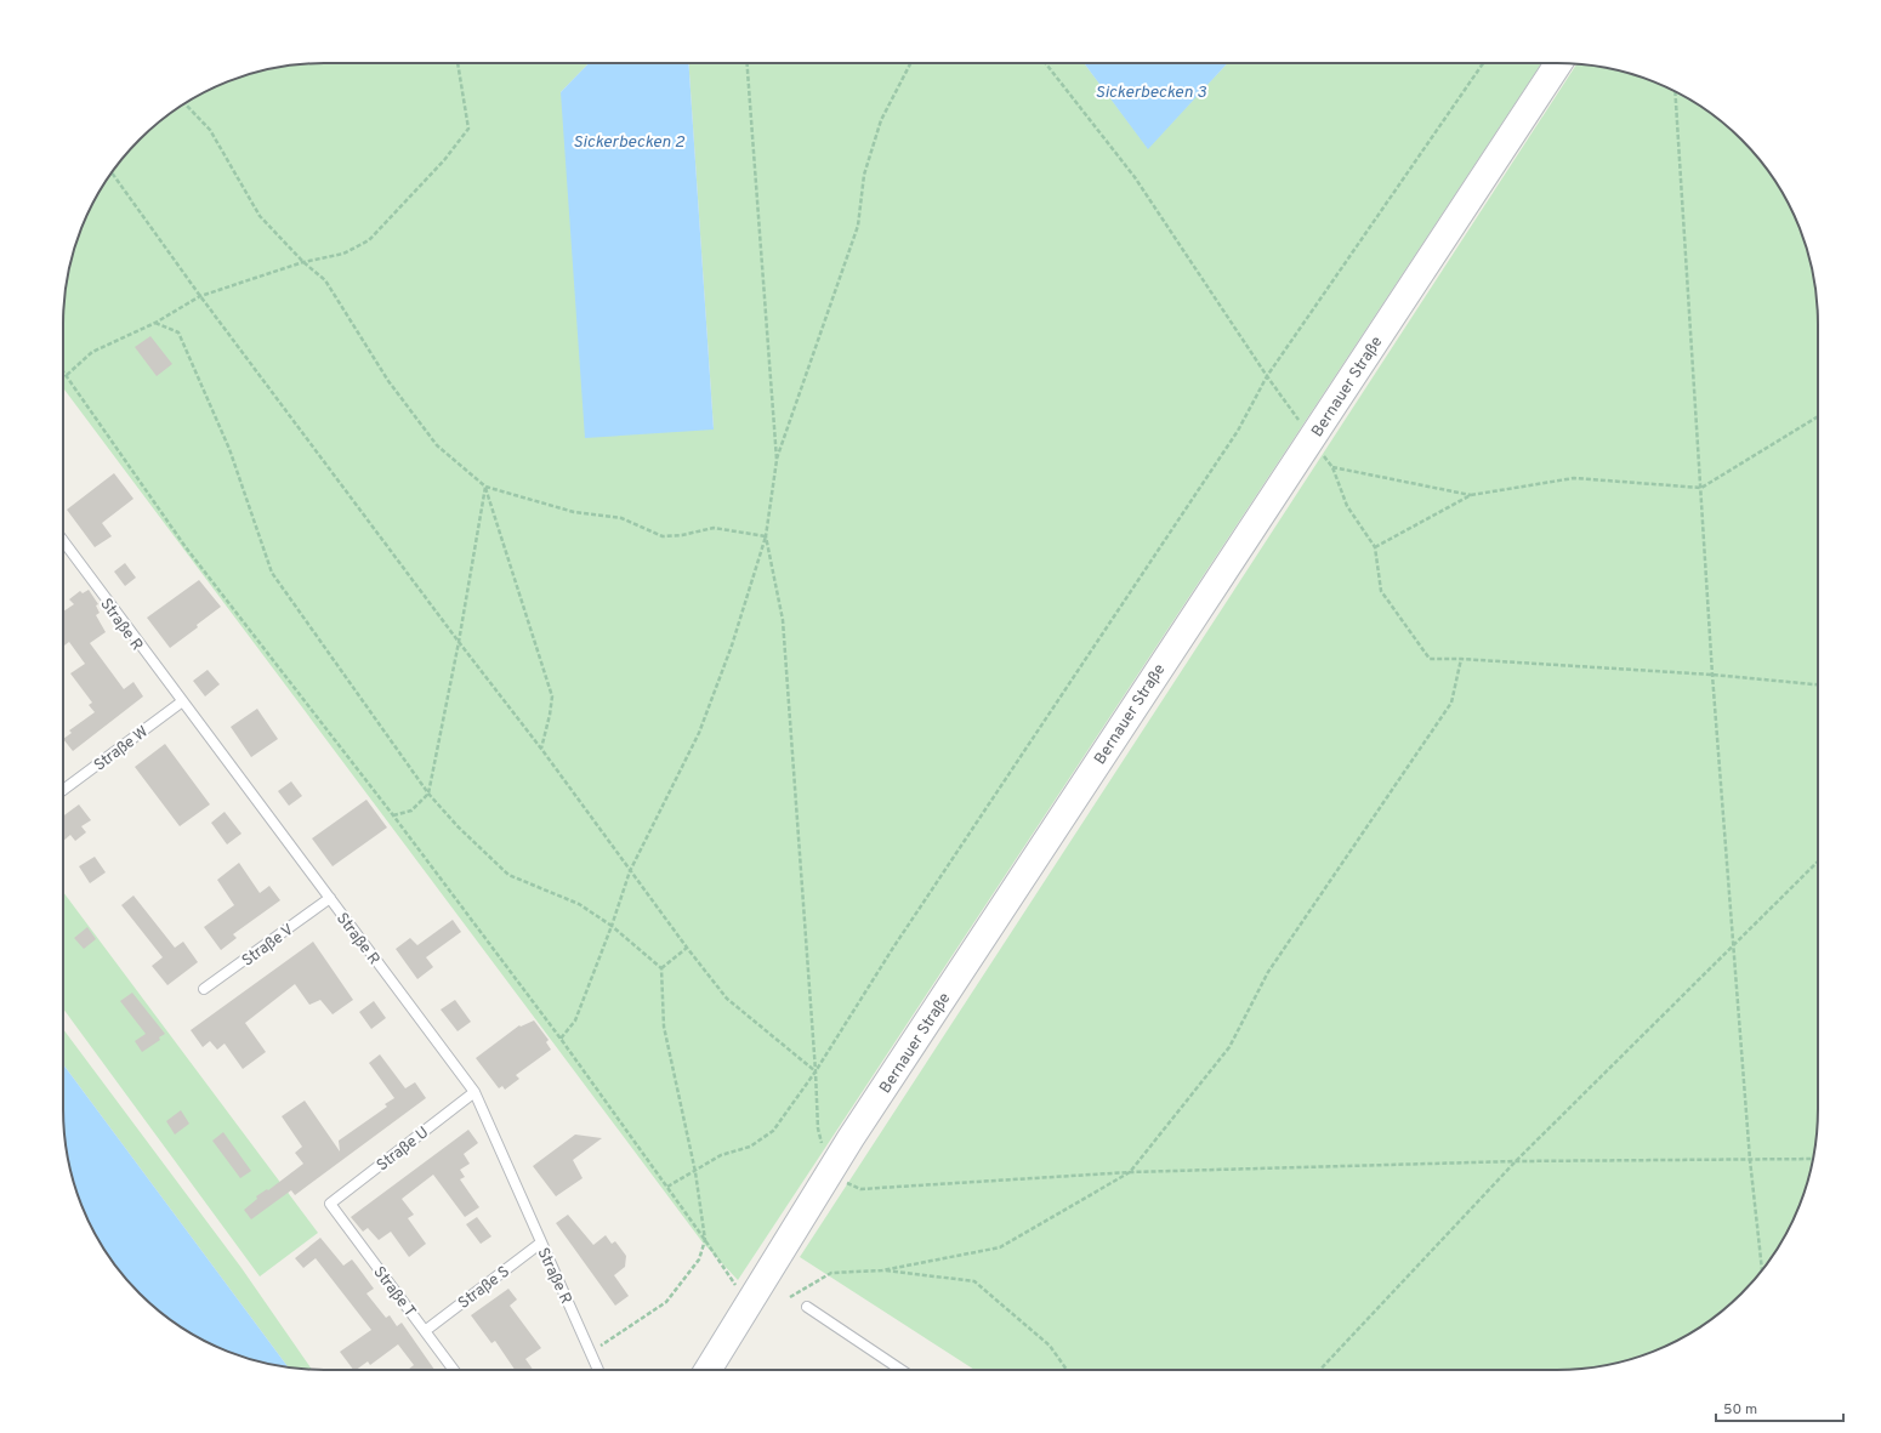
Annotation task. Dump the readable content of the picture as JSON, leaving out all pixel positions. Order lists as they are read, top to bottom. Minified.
{"streets":{"main road":["Bernauer Straße"],"lane":["Straße R","Straße W","Straße V","Straße U","Straße S","Straße T"]},"crossings":[["Straße R","Straße W"],["Straße R","Straße V"],["Straße R","Straße U"],["Straße R","Straße S"],["Straße U","Straße T"],["Straße S","Straße T"]],"water":["Sickerbecken 3","Sickerbecken 2"],"scale_bar":"50 m"}
